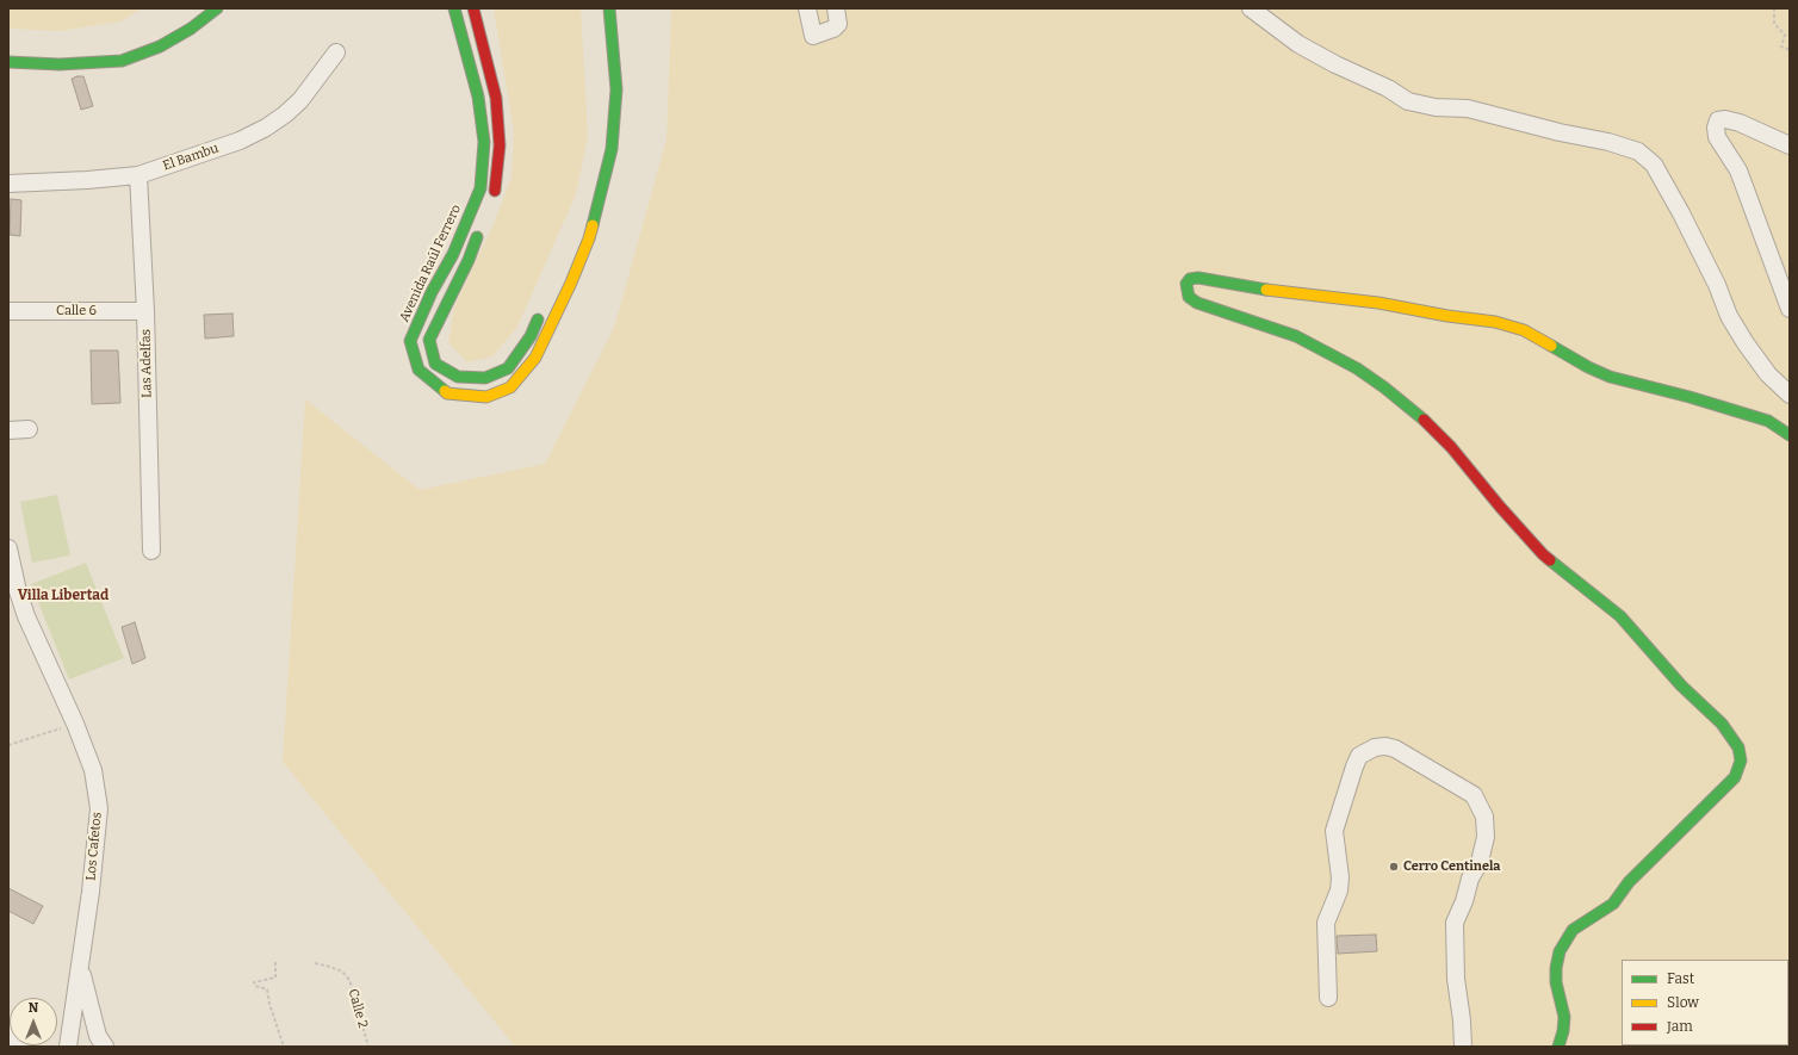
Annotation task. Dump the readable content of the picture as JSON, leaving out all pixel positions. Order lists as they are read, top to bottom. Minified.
{"streets":{"street":["El Bambu","Avenida Raúl Ferrero","Calle 6","Las Adelfas","Los Cafetos"],"path":["Calle 2"]},"crossings":[["El Bambu","Las Adelfas"],["Calle 6","Las Adelfas"]],"districts":["Villa Libertad"],"places":["Cerro Centinela"],"legend":["Fast","Slow","Jam"],"north":"top"}
